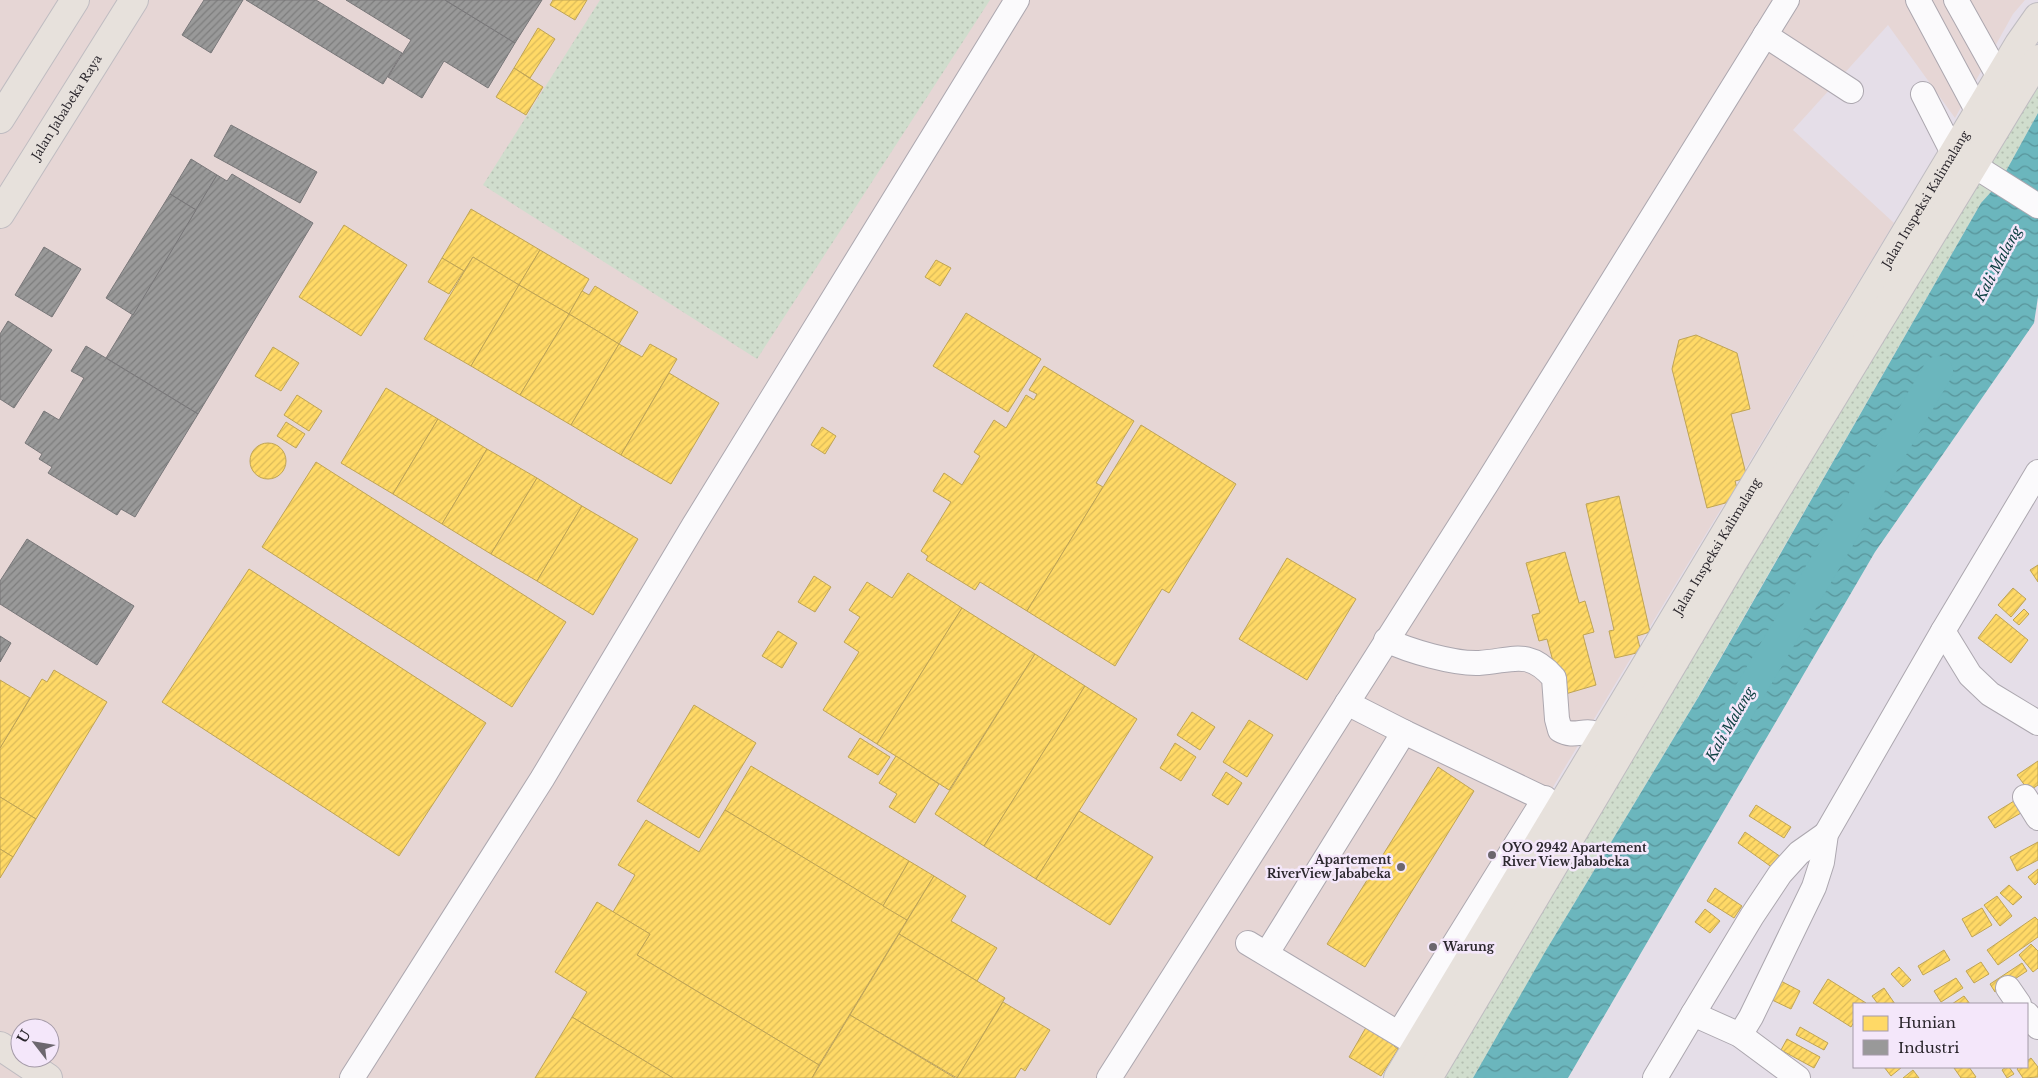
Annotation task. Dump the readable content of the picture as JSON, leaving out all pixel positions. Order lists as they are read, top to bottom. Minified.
{"streets":{"main road":["Jalan Jababeka Raya","Jalan Inspeksi Kalimalang"]},"water":["Kali Malang"],"places":["OYO 2942 Apartement River View Jababeka","Apartement RiverView Jababeka","Warung"],"legend":["Hunian","Industri"],"north":"top left"}
